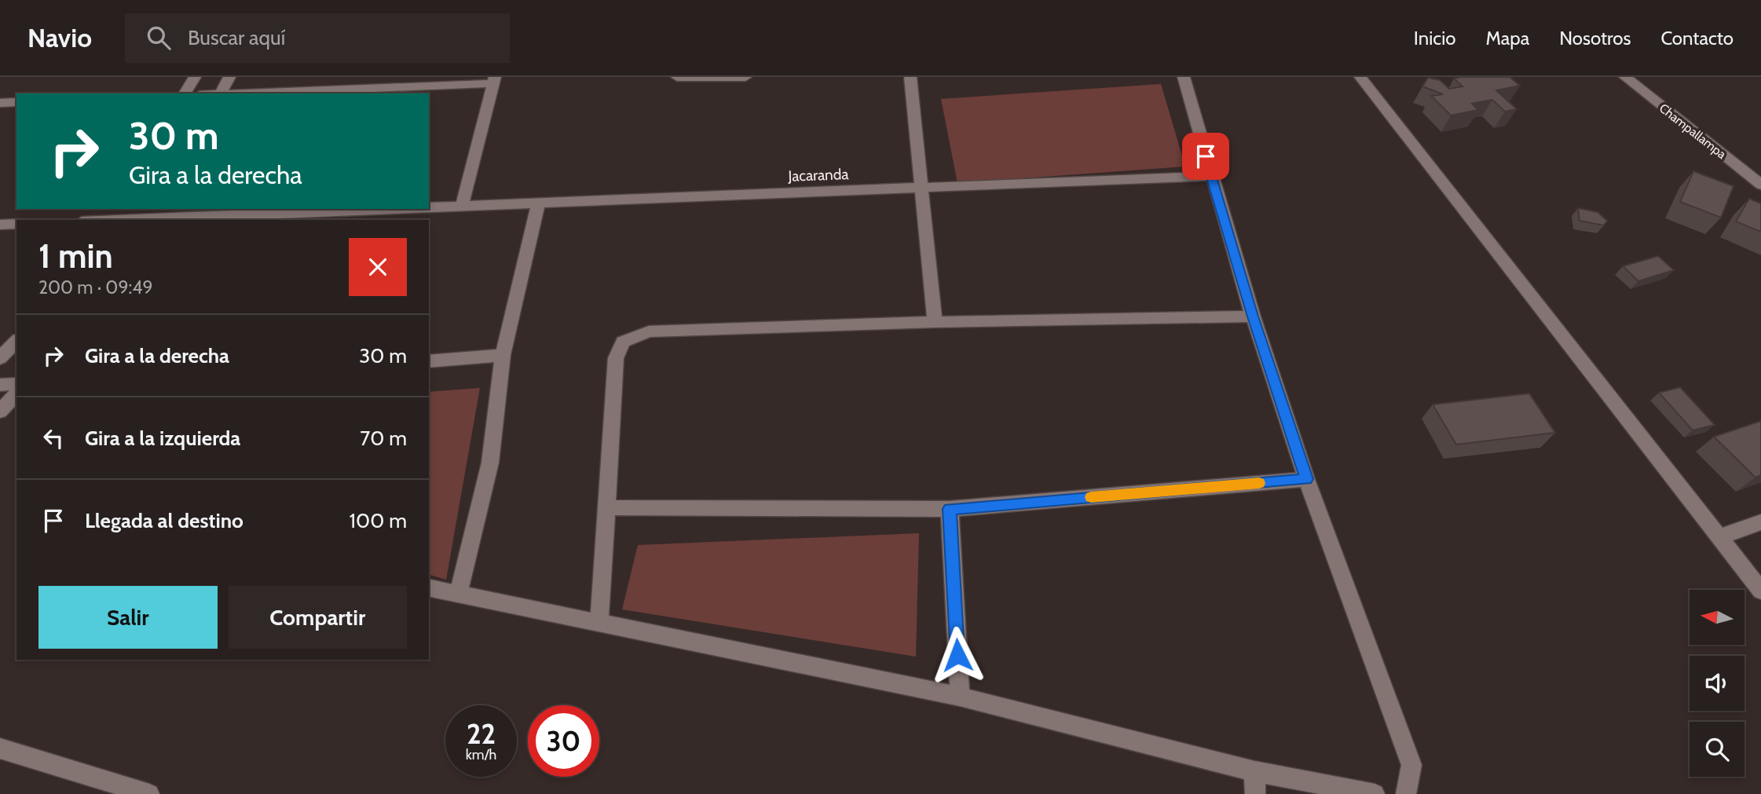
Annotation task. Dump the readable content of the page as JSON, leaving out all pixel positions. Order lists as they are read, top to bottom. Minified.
{"streets":{"street":["Champallampa","Jacaranda"]},"north":"left","page":{"header":"Navio","search":"Buscar aquí","nav":["Inicio","Mapa","Nosotros","Contacto"],"turn":["30 m","Gira a la derecha"],"heading":["1 min","200 m · 09:49"],"list":[{"name":"Gira a la derecha","value":"30 m"},{"name":"Gira a la izquierda","value":"70 m"},{"name":"Llegada al destino","value":"100 m"}],"buttons":["Salir","Compartir"],"speed":"22 km/h","limit":"30"}}
